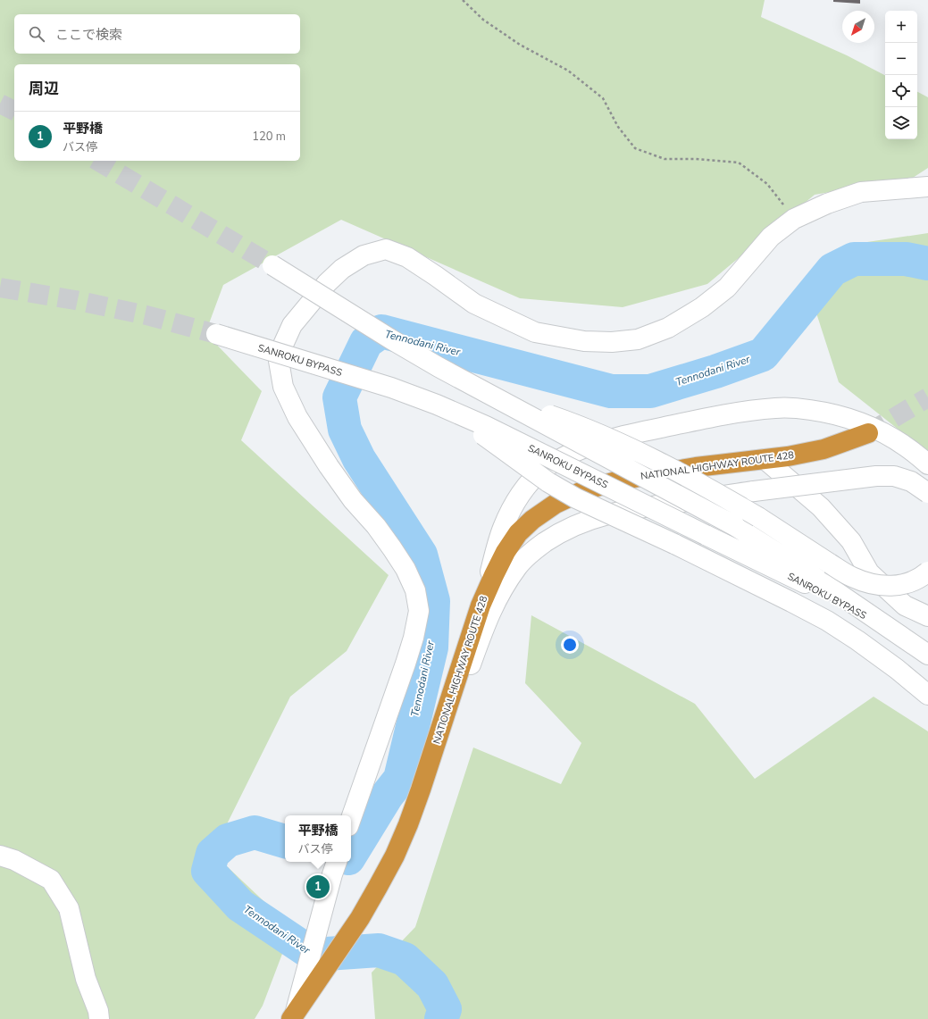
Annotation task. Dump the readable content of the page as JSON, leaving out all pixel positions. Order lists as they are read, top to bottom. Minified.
{"streets":{"highway":["NATIONAL HIGHWAY ROUTE 428"],"street":["SANROKU BYPASS"]},"water":["Tennodani River"],"north":"bottom left","page":{"map_buttons":["+","−"],"search":"ここで検索","heading":"周辺","list":[{"mark":"1","name":"平野橋","note":"バス停","value":"120 m"}],"popup":["平野橋","バス停"],"pins":"1"}}
